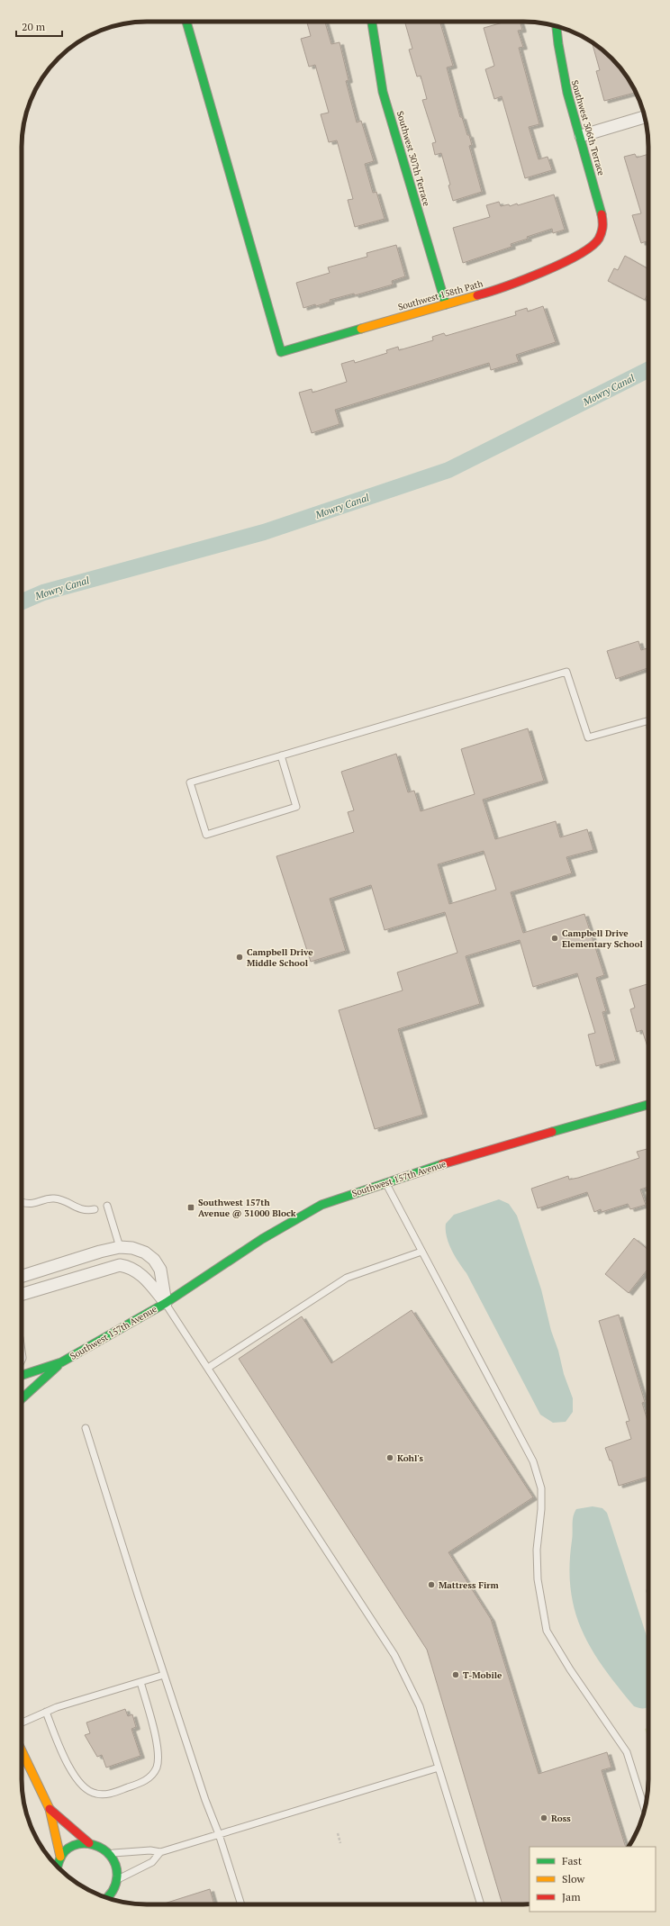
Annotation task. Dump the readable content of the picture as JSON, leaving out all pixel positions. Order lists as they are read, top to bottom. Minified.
{"streets":{"street":["Southwest 306th Terrace","Southwest 307th Terrace","Southwest 158th Path","Southwest 157th Avenue"]},"crossings":[["Southwest 306th Terrace","Southwest 158th Path"],["Southwest 307th Terrace","Southwest 158th Path"]],"water":["Mowry Canal"],"places":{"other":["Campbell Drive Elementary School","Campbell Drive Middle School","Kohl's","Mattress Firm","T-Mobile","Ross"],"transit":["Southwest 157th Avenue @ 31000 Block"]},"legend":["Fast","Slow","Jam"],"scale_bar":"20 m"}
